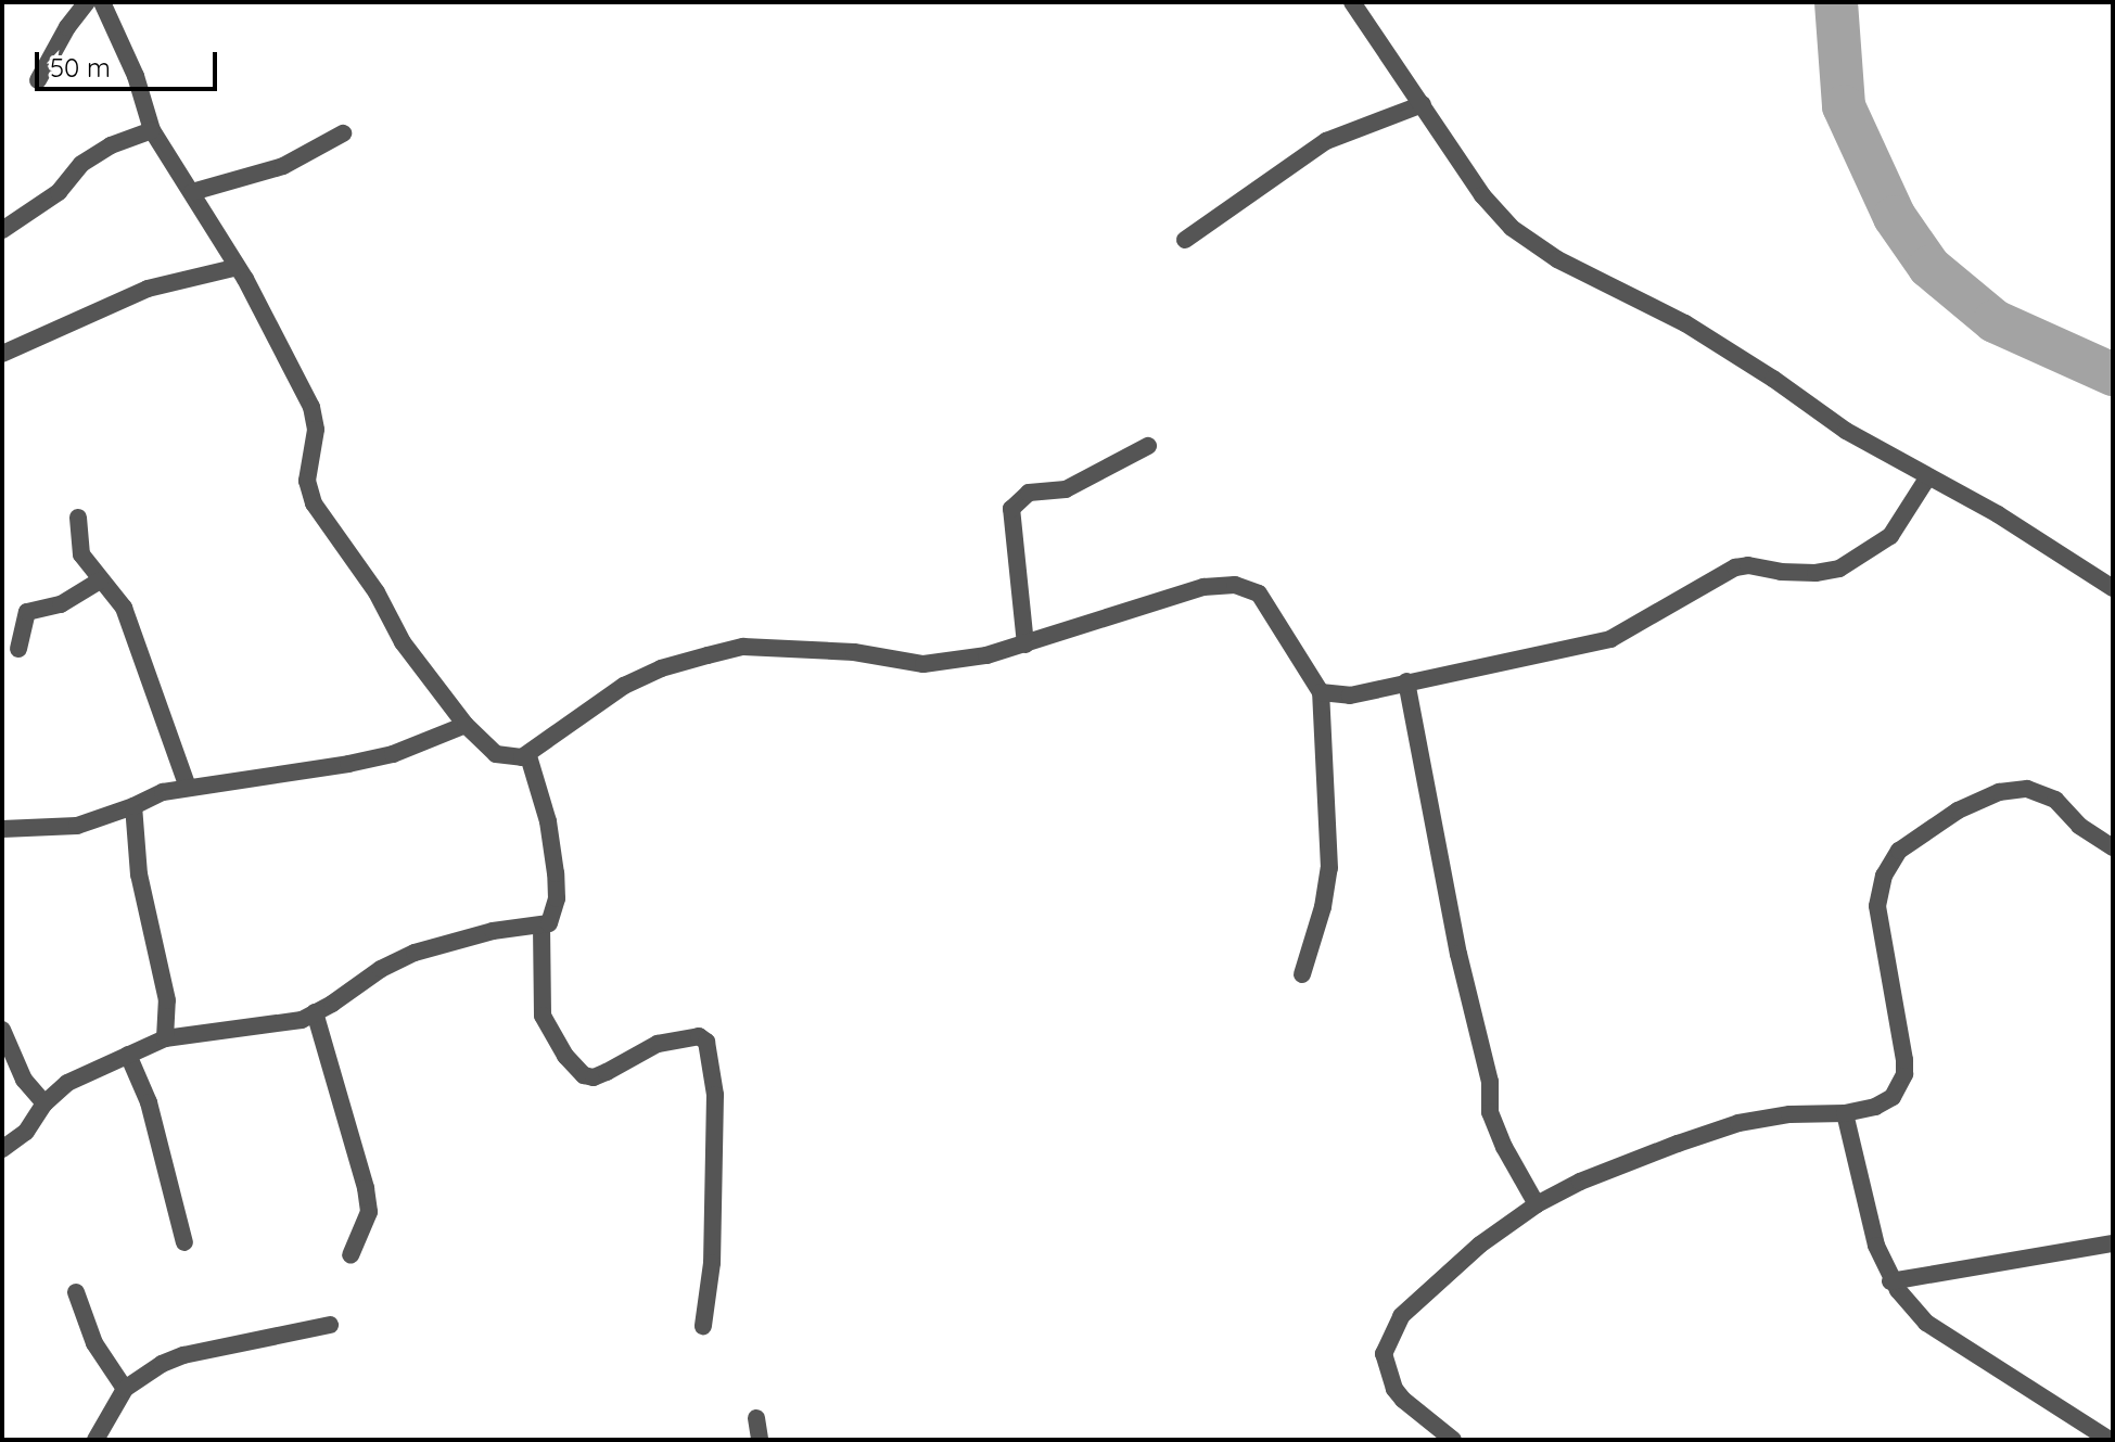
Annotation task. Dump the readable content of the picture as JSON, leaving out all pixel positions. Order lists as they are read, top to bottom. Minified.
{"scale_bar":"50 m"}
